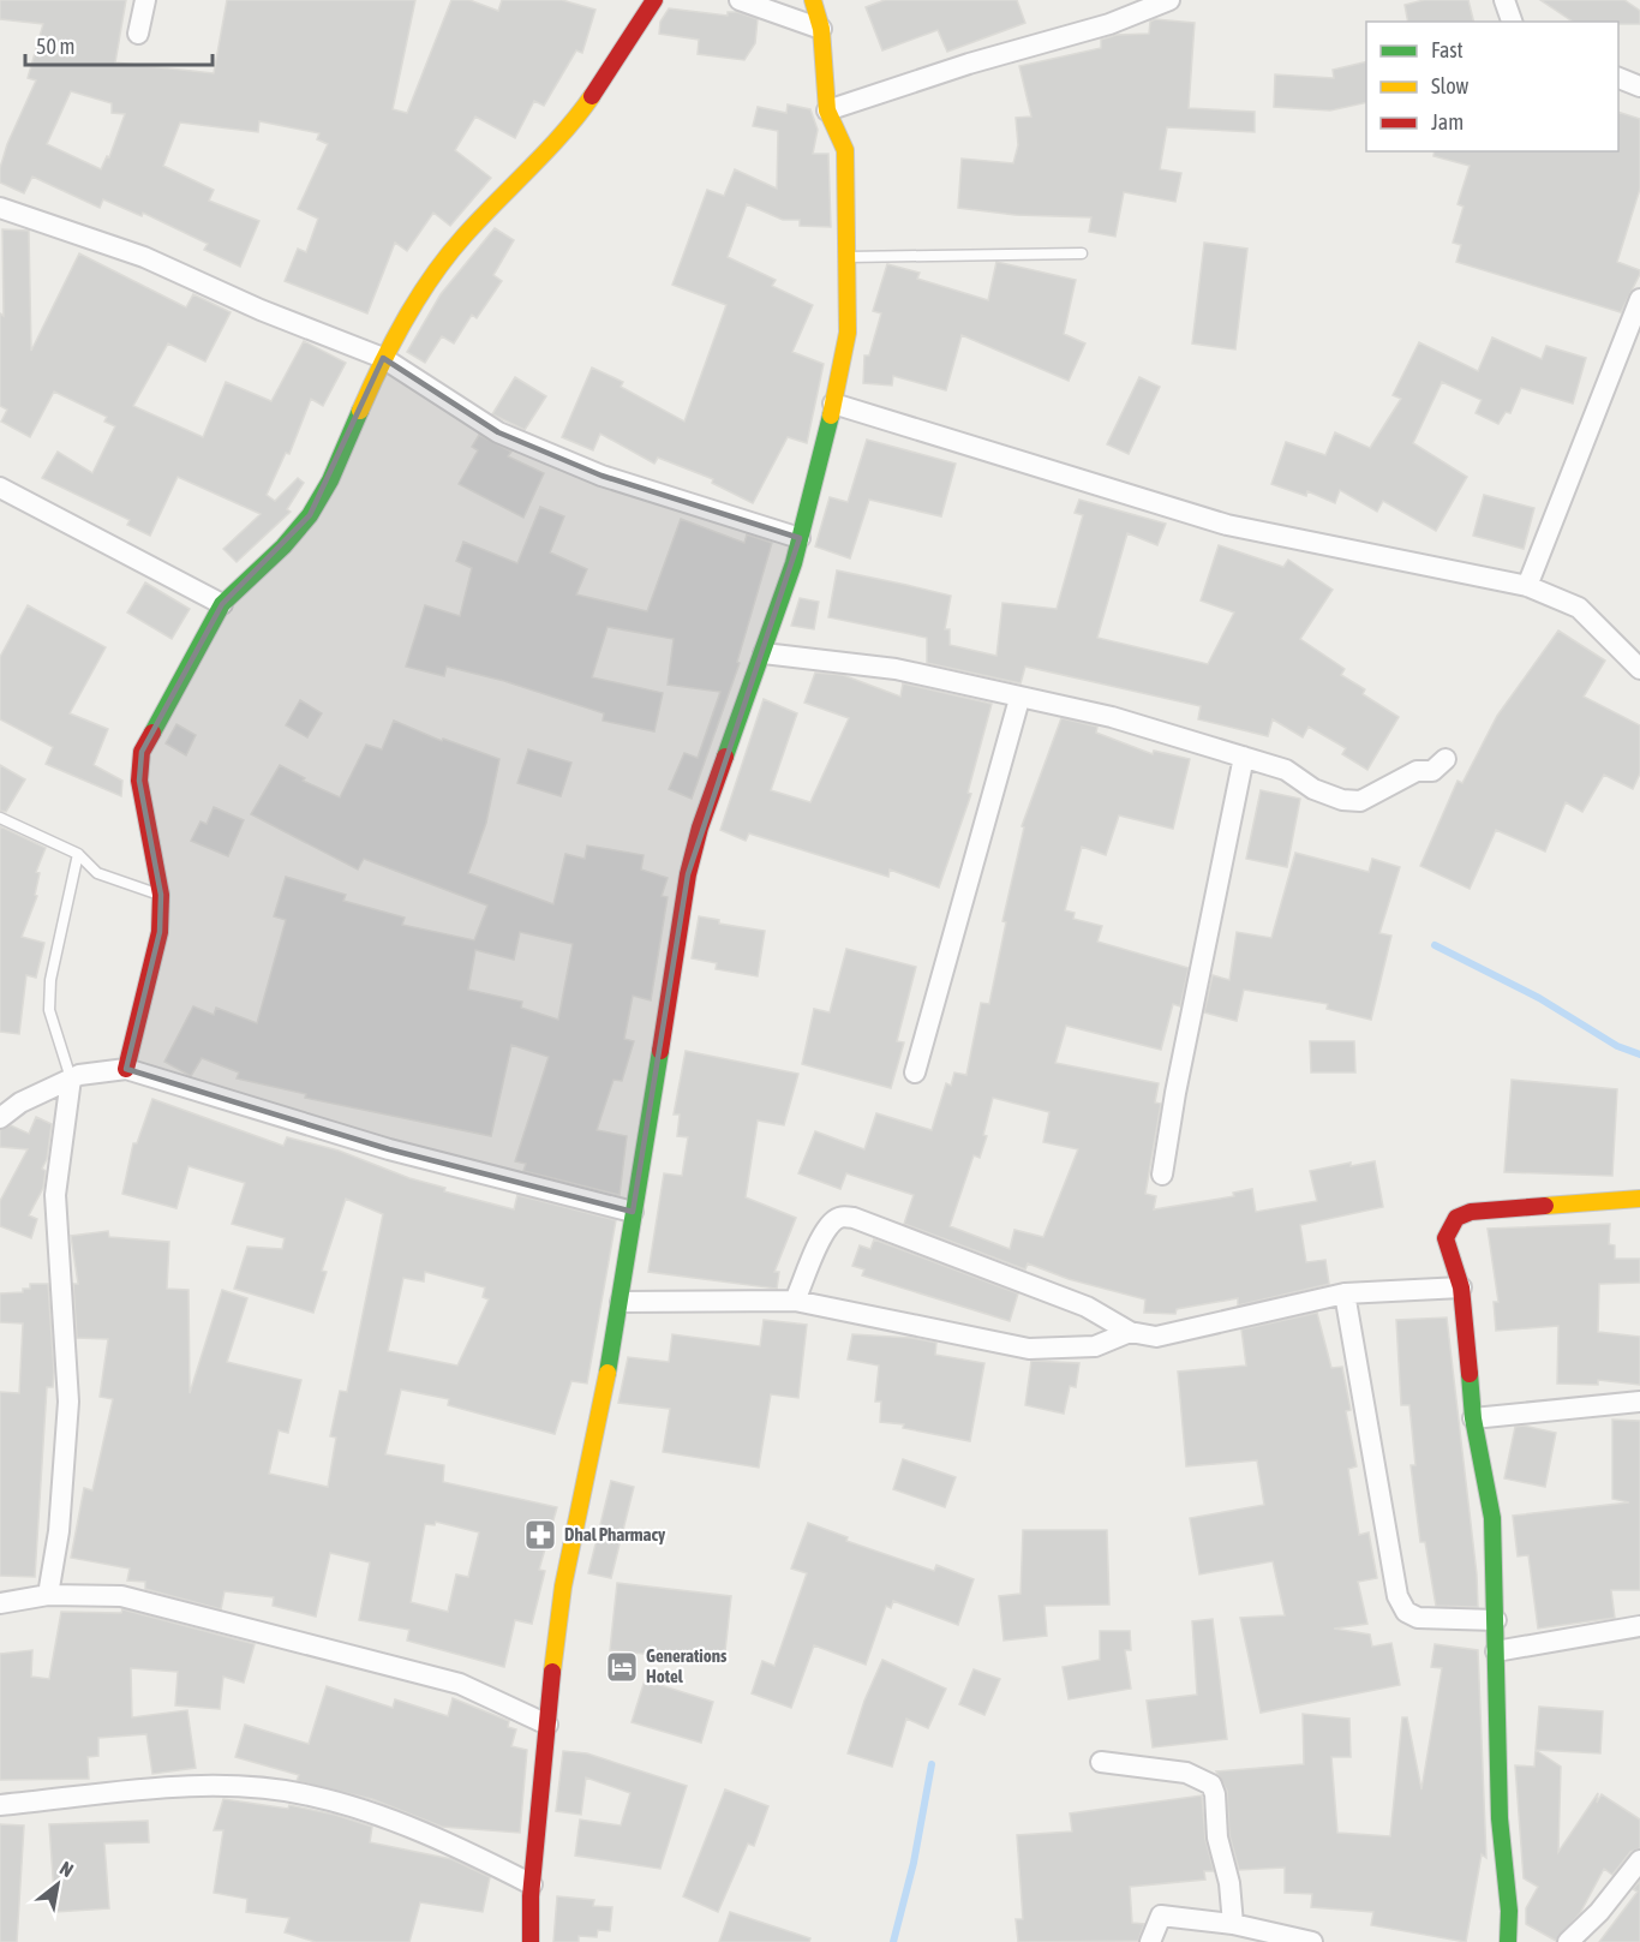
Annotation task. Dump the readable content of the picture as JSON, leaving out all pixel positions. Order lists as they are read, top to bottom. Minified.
{"places":{"pharmacy":["Dhal Pharmacy"],"hotel":["Generations Hotel"]},"legend":["Fast","Slow","Jam"],"scale_bar":"50 m","north":"top right"}
